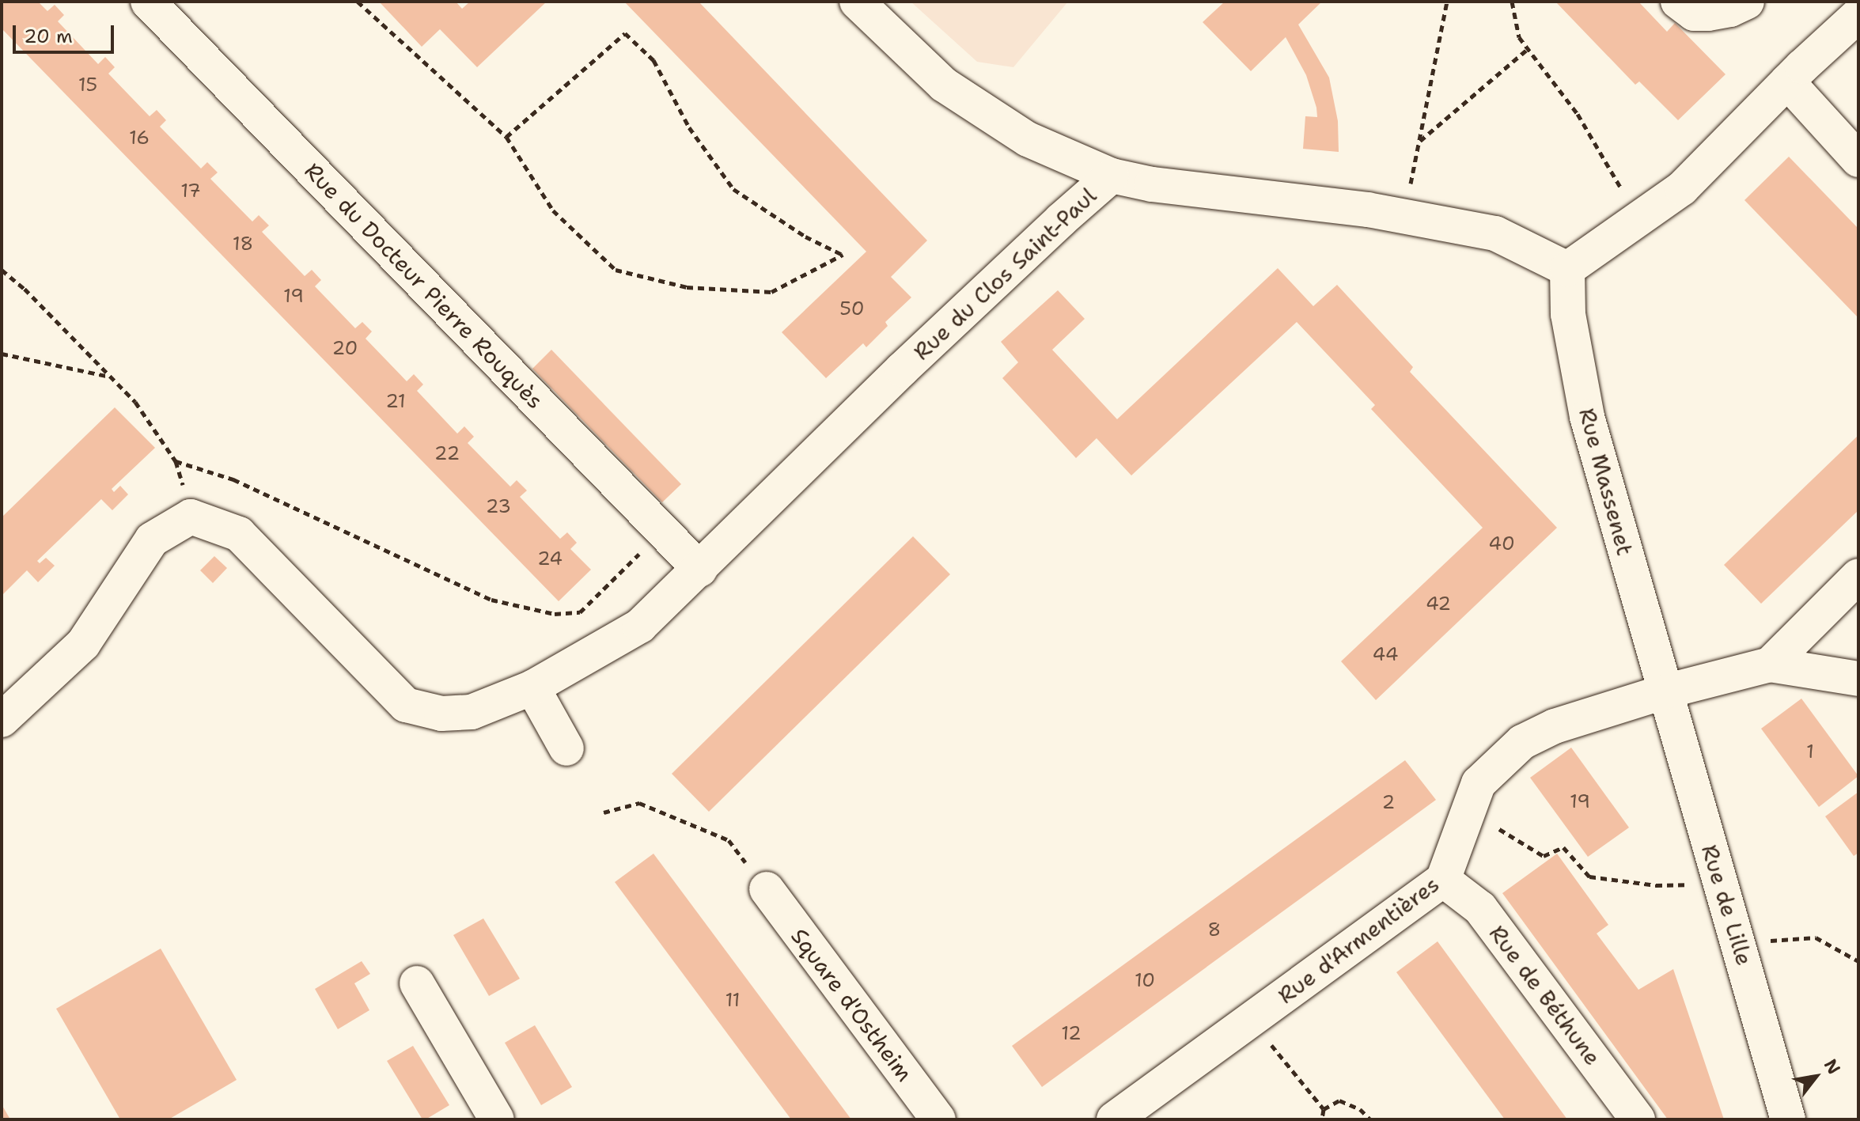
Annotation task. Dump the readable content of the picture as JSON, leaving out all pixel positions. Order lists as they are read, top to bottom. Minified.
{"streets":{"street":["Rue du Clos Saint-Paul","Rue du Docteur Pierre Rouquès","Rue Massenet","Rue de Lille","Rue d'Armentières","Rue de Béthune","Square d'Ostheim"]},"crossings":[["Rue du Clos Saint-Paul","Rue du Docteur Pierre Rouquès"],["Rue du Clos Saint-Paul","Rue Massenet"],["Rue Massenet","Rue de Lille"],["Rue Massenet","Rue d'Armentières"],["Rue de Lille","Rue d'Armentières"],["Rue d'Armentières","Rue de Béthune"]],"house_numbers":["15","16","17","18","19","50","20","21","22","23","40","24","42","44","1","19","2","8","10","11","12"],"scale_bar":"20 m","north":"top right"}
